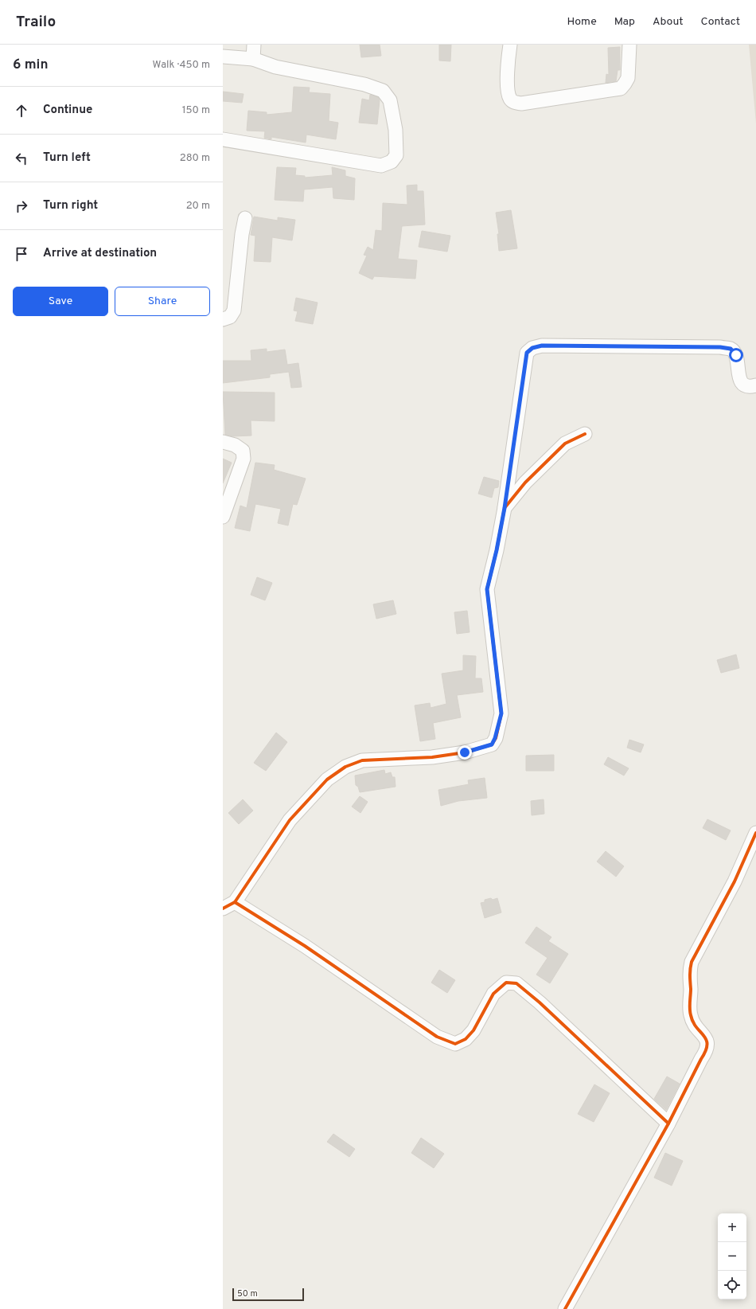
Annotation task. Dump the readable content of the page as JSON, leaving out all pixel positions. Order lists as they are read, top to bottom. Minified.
{"scale_bar":"50 m","page":{"header":"Trailo","nav":["Home","Map","About","Contact"],"heading":["6 min","Walk · 450 m"],"list":[["Continue","150 m"],["Turn left","280 m"],["Turn right","20 m"],"Arrive at destination"],"buttons":["Save","Share"],"map_buttons":["+","−"],"scale":"50 m"}}
